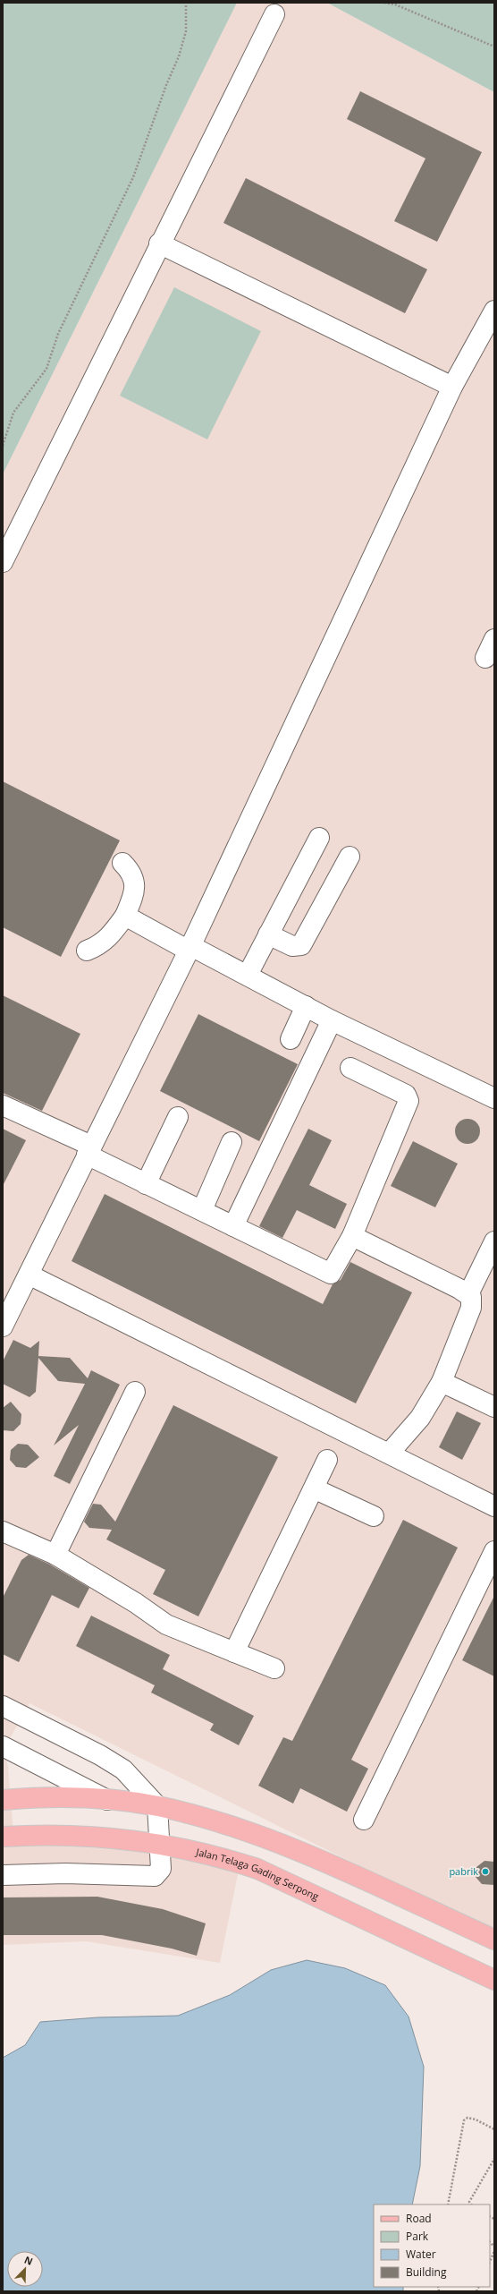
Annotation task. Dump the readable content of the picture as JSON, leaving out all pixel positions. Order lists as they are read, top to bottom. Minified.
{"streets":{"main road":["Jalan Telaga Gading Serpong"]},"places":["pabrik"],"legend":["Road","Park","Water","Building"],"north":"top right"}
